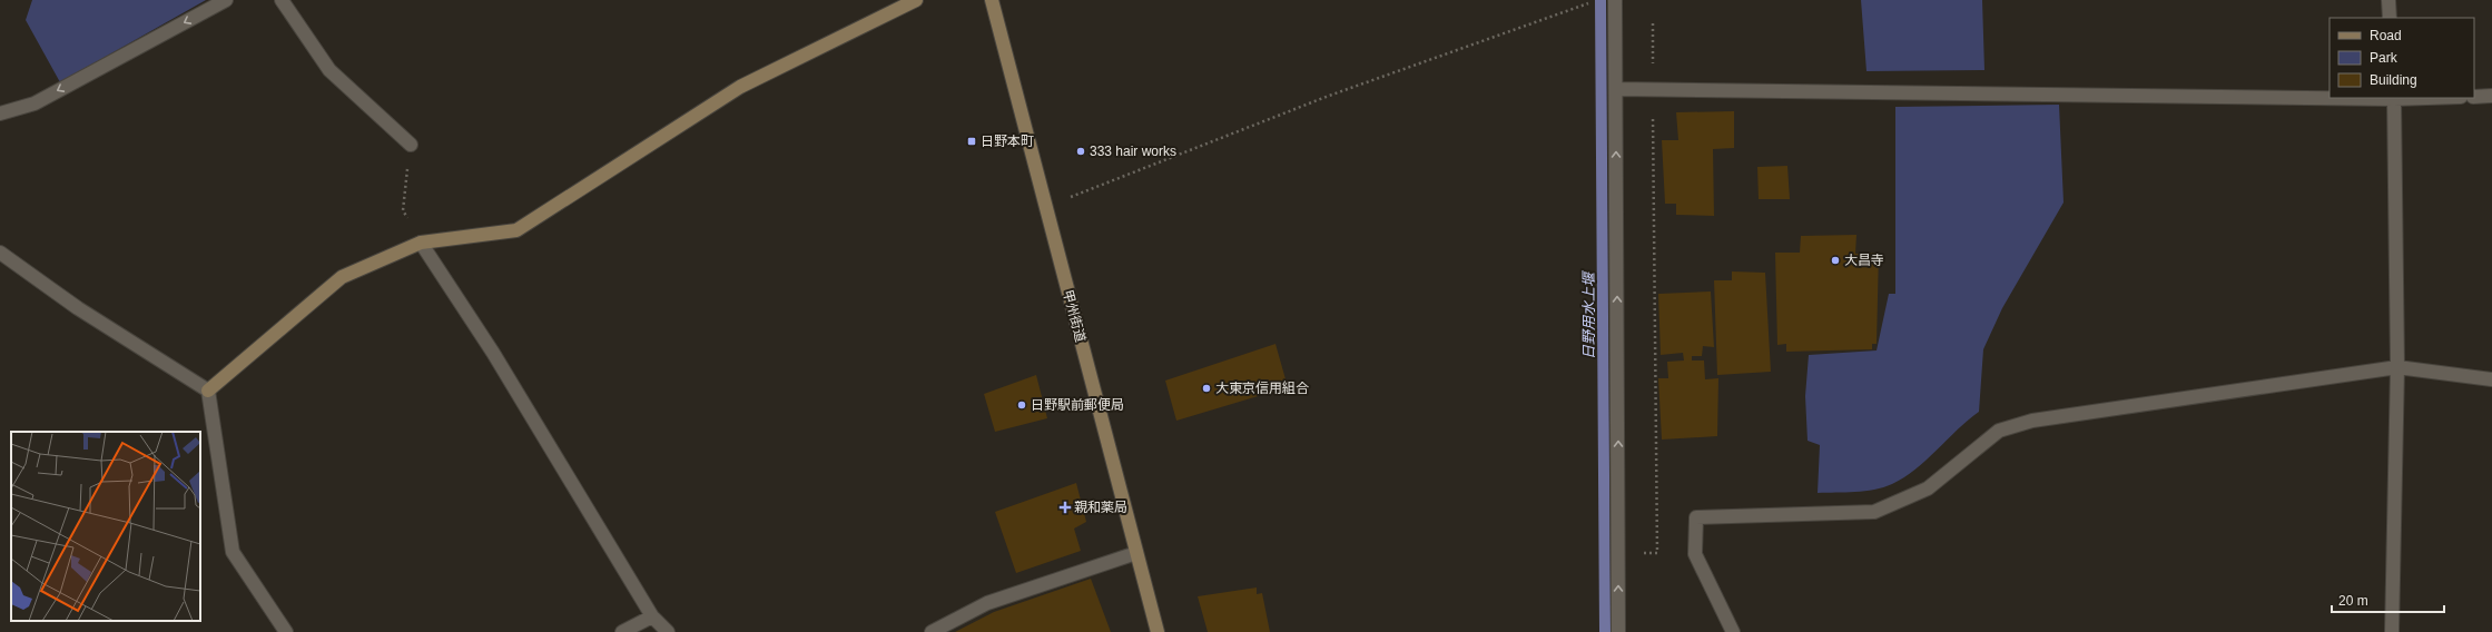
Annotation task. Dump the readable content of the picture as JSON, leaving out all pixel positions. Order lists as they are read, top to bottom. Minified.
{"streets":{"street":["甲州街道"]},"water":["日野用水上堰"],"places":{"transit":["日野本町"],"other":["333 hair works","大昌寺","大東京信用組合","日野駅前郵便局"],"health":["親和薬局"]},"legend":["Road","Park","Building"],"scale_bar":"20 m"}
